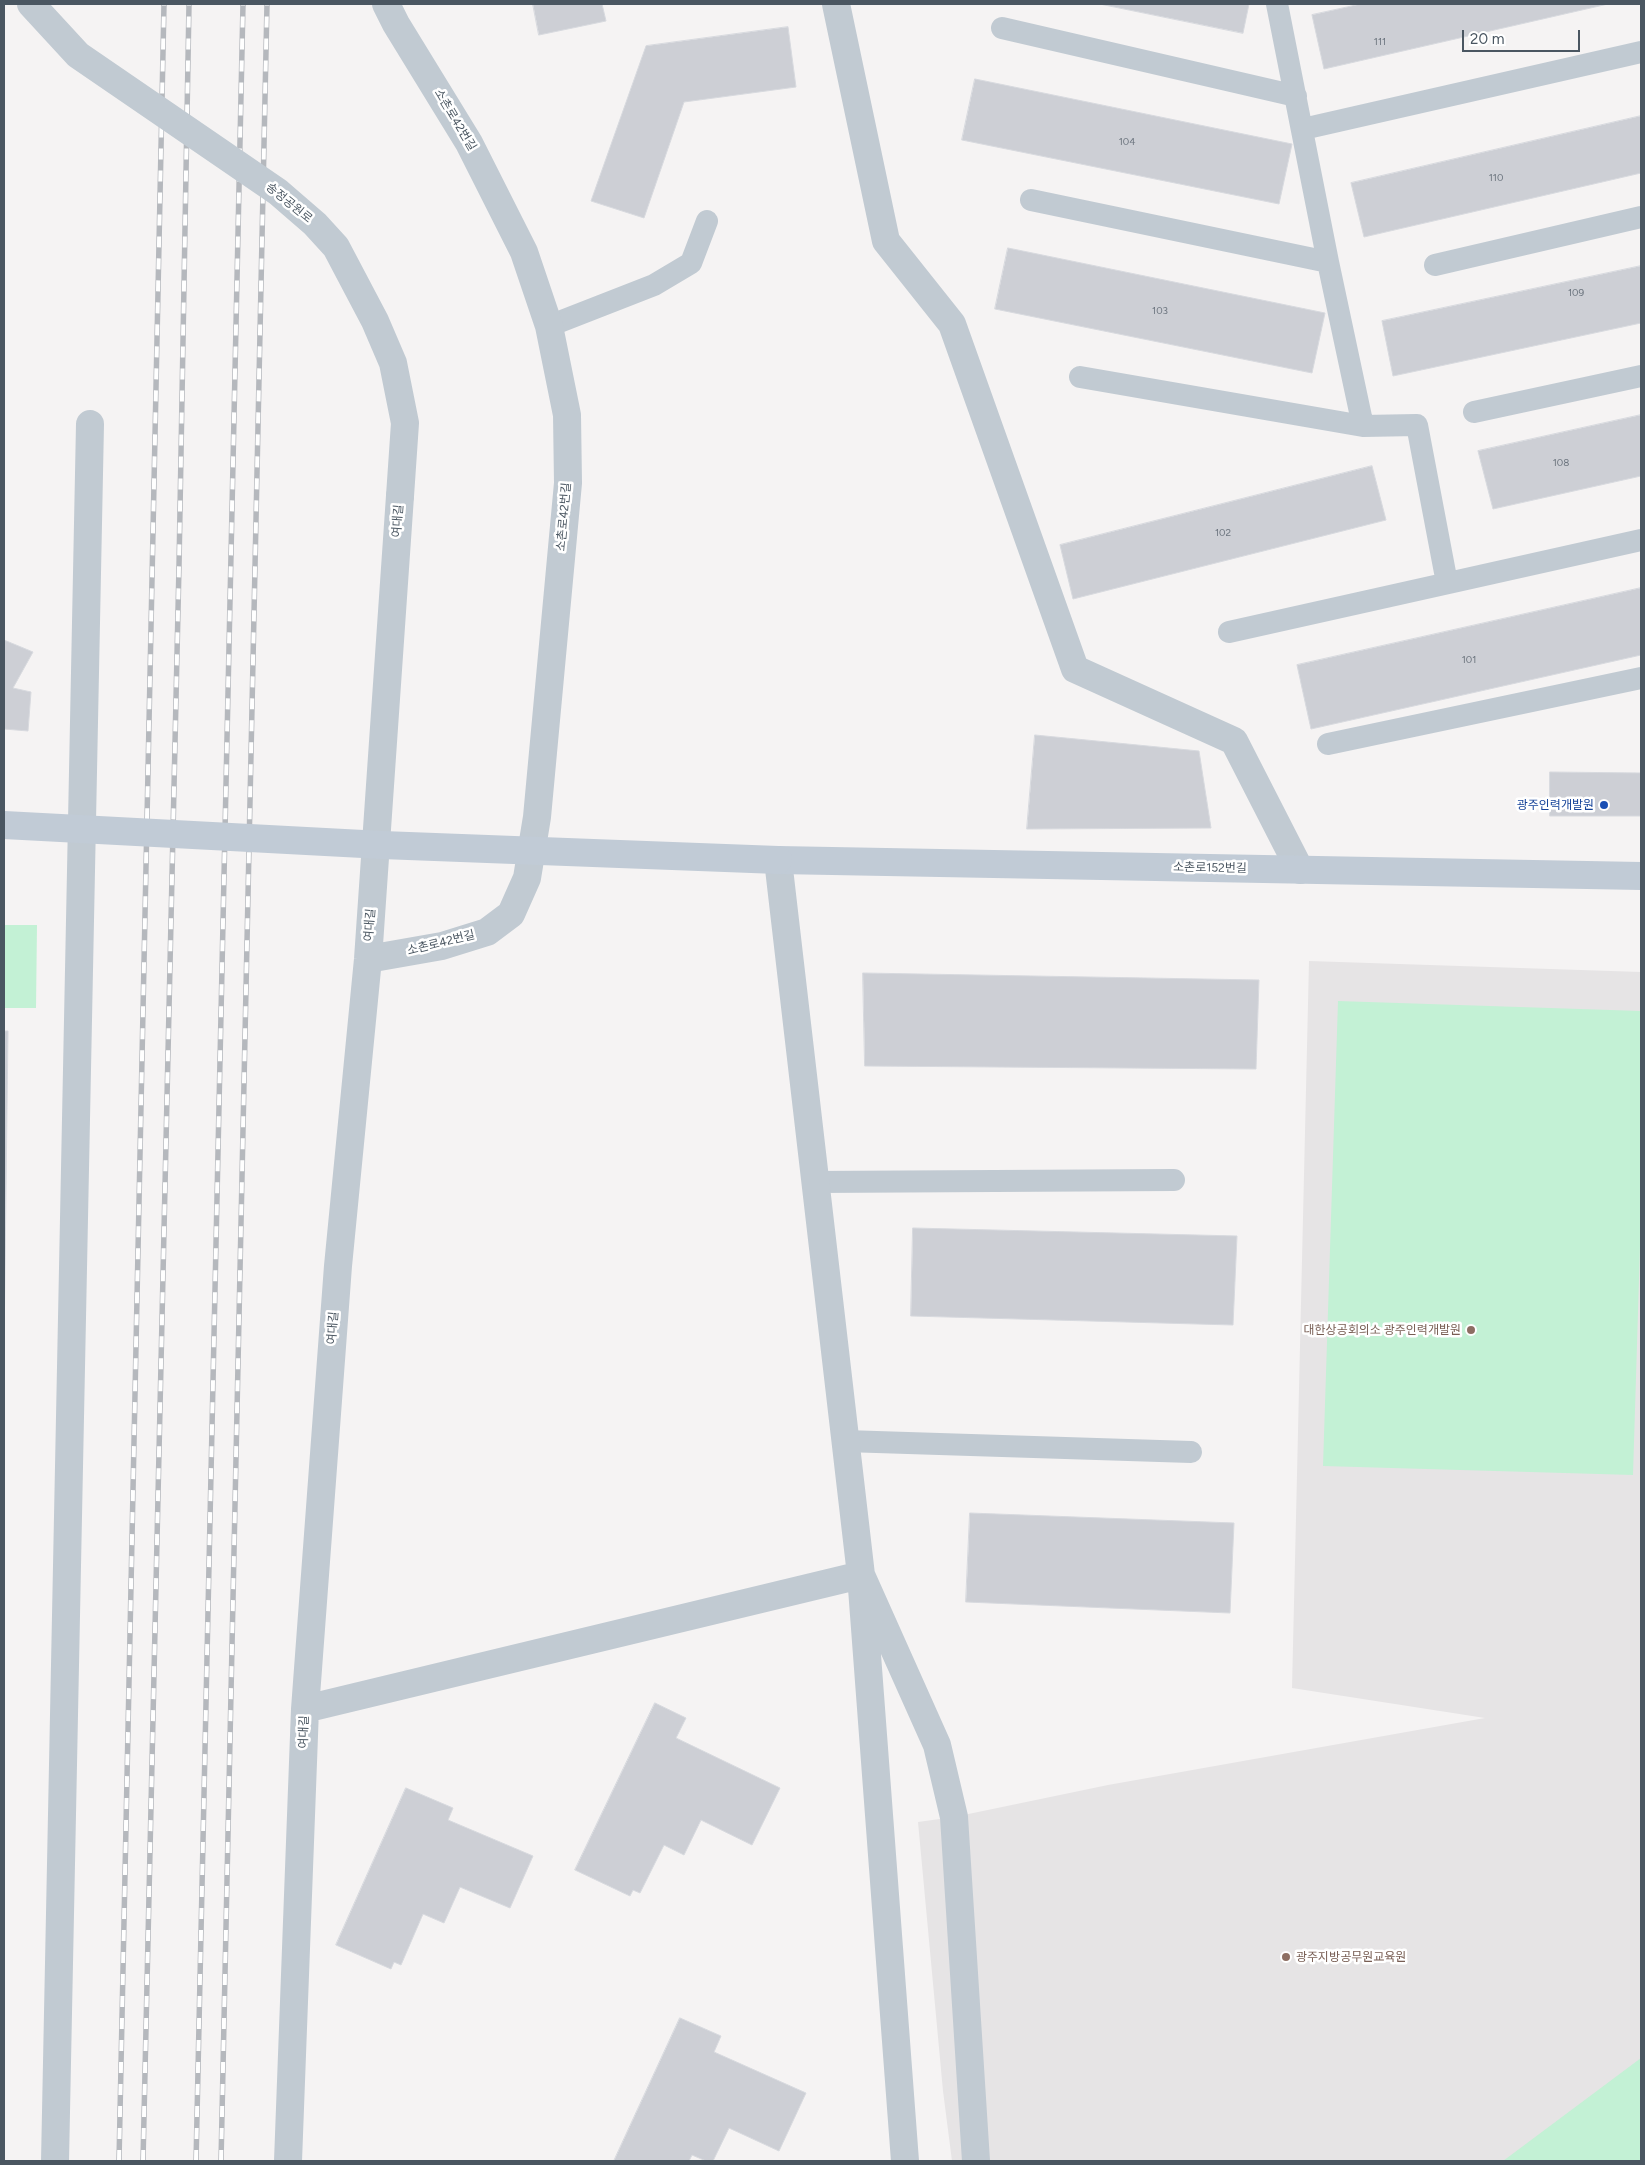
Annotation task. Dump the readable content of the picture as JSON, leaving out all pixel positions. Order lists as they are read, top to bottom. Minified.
{"streets":{"street":["소촌로42번길","송정공원로","여대길","소촌로152번길"]},"crossings":[["소촌로42번길","여대길"],["송정공원로","여대길"]],"places":["광주인력개발원","대한상공회의소 광주인력개발원","광주지방공무원교육원"],"house_numbers":["111","104","110","109","103","108","102","101"],"scale_bar":"20 m"}
